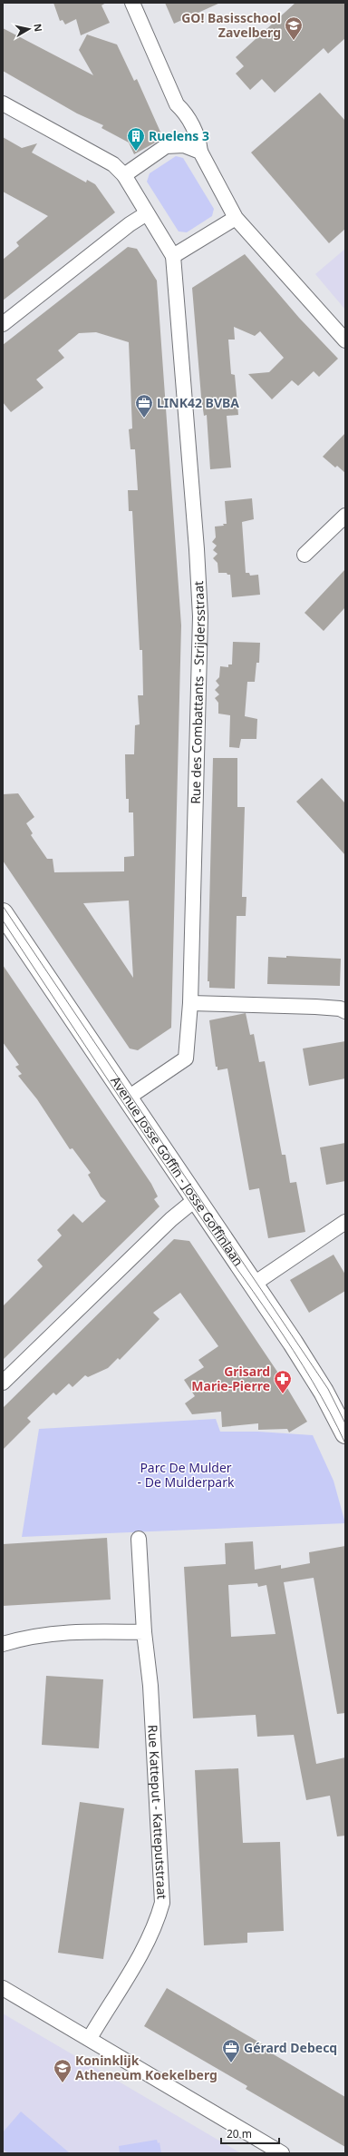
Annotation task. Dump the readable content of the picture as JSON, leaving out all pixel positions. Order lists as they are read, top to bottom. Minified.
{"streets":{"main road":["Avenue Josse Goffin - Josse Goffinlaan"],"street":["Rue des Combattants - Strijdersstraat","Rue Katteput - Katteputstraat"]},"crossings":[["Rue des Combattants - Strijdersstraat","Avenue Josse Goffin - Josse Goffinlaan"]],"parks":["Parc De Mulder - De Mulderpark"],"places":{"school or university":["GO! Basisschool Zavelberg","Koninklijk Atheneum Koekelberg"],"building":["Ruelens 3"],"office":["LINK42 BVBA","Gérard Debecq"],"pharmacy":["Grisard Marie-Pierre"]},"scale_bar":"20 m","north":"right"}
